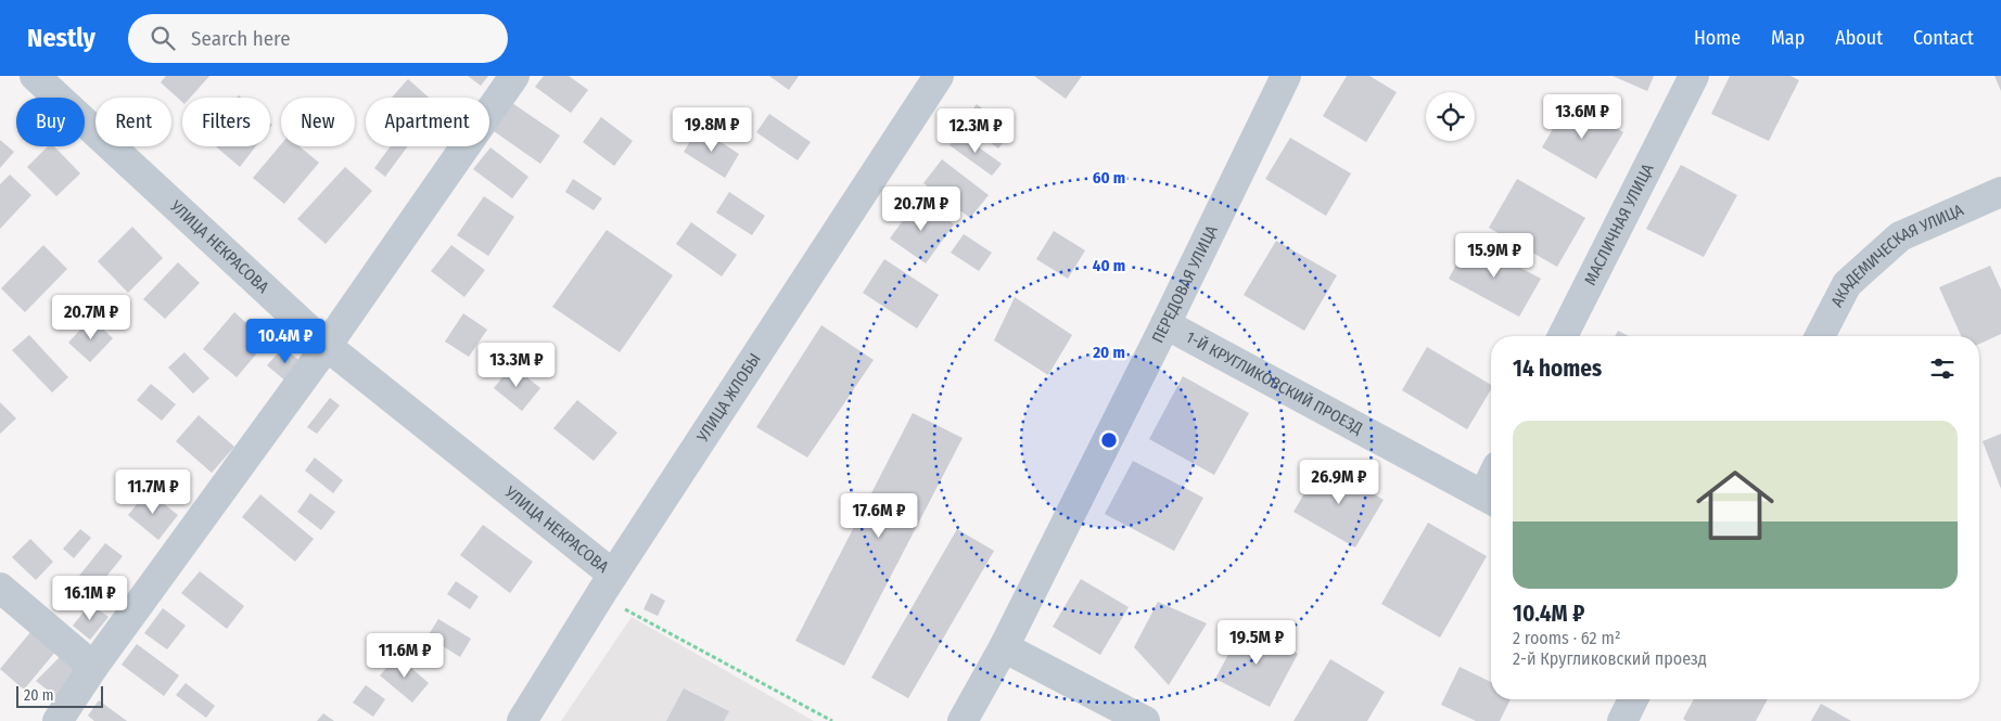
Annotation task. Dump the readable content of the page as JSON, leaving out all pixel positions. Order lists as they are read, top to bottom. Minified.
{"streets":{"street":["МАСЛИЧНАЯ УЛИЦА","УЛИЦА НЕКРАСОВА","АКАДЕМИЧЕСКАЯ УЛИЦА","ПЕРЕДОВАЯ УЛИЦА","1-Й КРУГЛИКОВСКИЙ ПРОЕЗД","УЛИЦА ЖЛОБЫ"]},"crossings":[["УЛИЦА НЕКРАСОВА","УЛИЦА ЖЛОБЫ"],["ПЕРЕДОВАЯ УЛИЦА","1-Й КРУГЛИКОВСКИЙ ПРОЕЗД"]],"scale_bar":"20 m","page":{"header":"Nestly","search":"Search here","nav":["Home","Map","About","Contact"],"price":["13.6M ₽","19.8M ₽","12.3M ₽","20.7M ₽","15.9M ₽","20.7M ₽","10.4M ₽","13.3M ₽","26.9M ₽","11.7M ₽","17.6M ₽","16.1M ₽","19.5M ₽","11.6M ₽"],"chip":["Buy","Rent","Filters","New","Apartment"],"heading":"14 homes","list":[{"name":"10.4M ₽","note":"2 rooms · 62 m² · 2-й Кругликовский проезд"}],"scale":"20 m"},"rings":["60 m","40 m","20 m"]}
